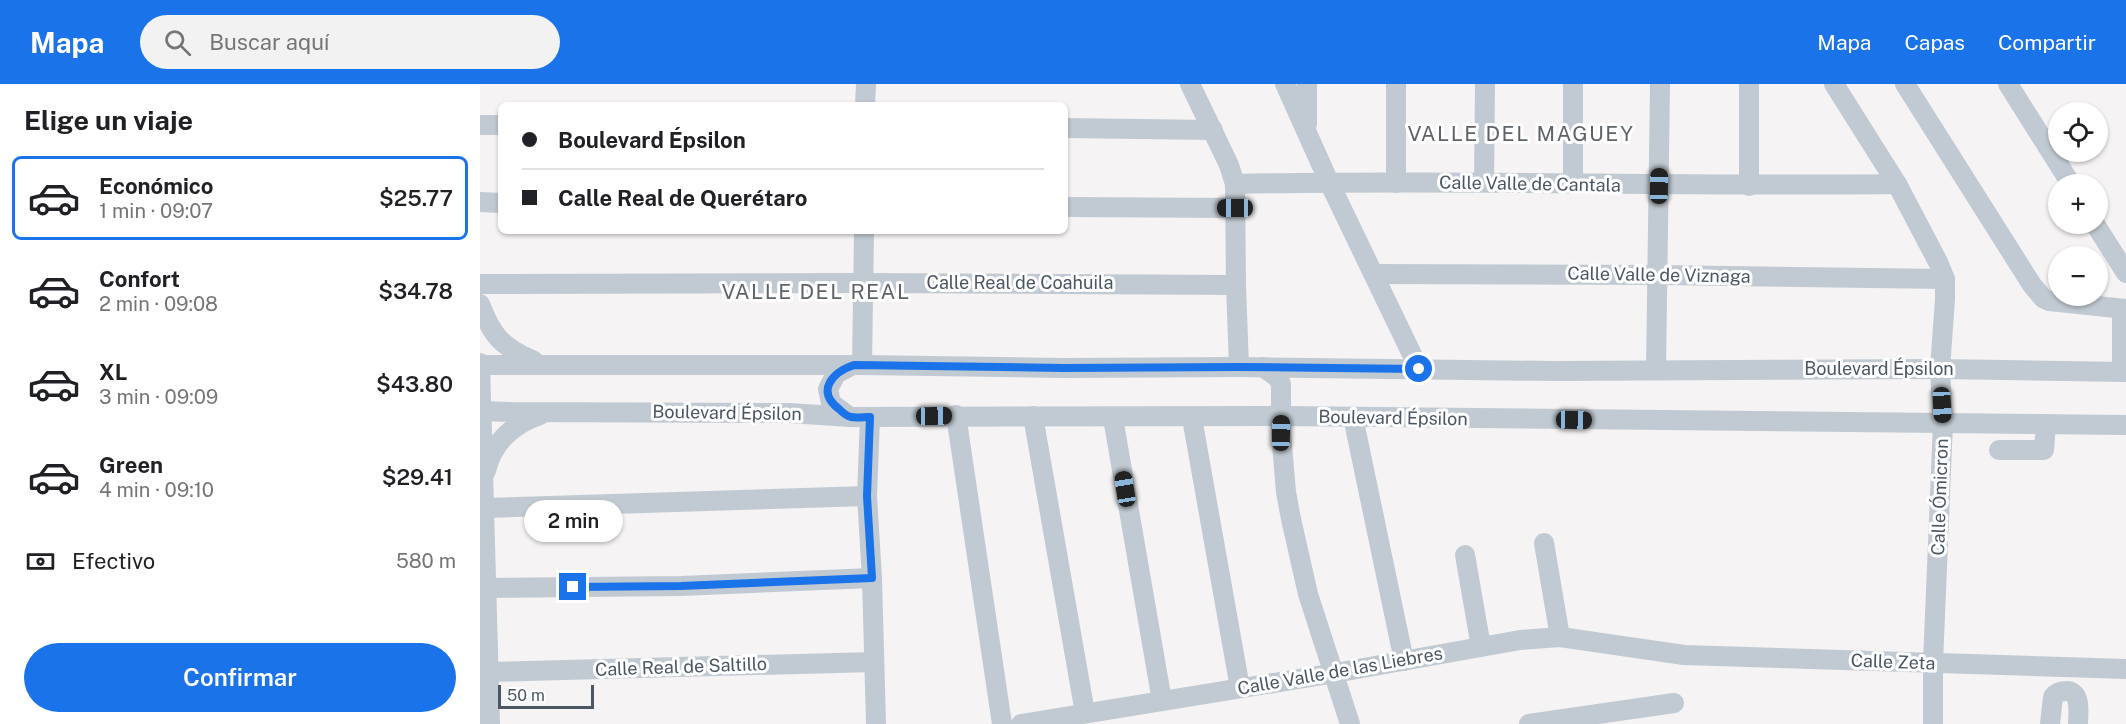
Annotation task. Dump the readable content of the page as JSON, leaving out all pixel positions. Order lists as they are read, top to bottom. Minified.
{"streets":{"street":["Calle Valle de Cantala","Calle Valle de Viznaga","Calle Real de Coahuila","Boulevard Épsilon","Calle Ómicron","Calle Zeta","Calle Real de Saltillo","Calle Valle de las Liebres"]},"crossings":[["Calle Valle de Cantala","Calle Ómicron"],["Calle Valle de Viznaga","Calle Ómicron"],["Boulevard Épsilon","Calle Ómicron"],["Calle Ómicron","Calle Zeta"],["Calle Zeta","Calle Valle de las Liebres"]],"districts":["VALLE DEL MAGUEY","VALLE DEL REAL"],"scale_bar":"50 m","page":{"header":"Mapa","search":"Buscar aquí","nav":["Mapa","Capas","Compartir"],"heading":"Elige un viaje","map_buttons":["+","−"],"banner":["Boulevard Épsilon","Calle Real de Querétaro"],"list":[{"name":"Económico","note":"1 min · 09:07","value":"$25.77"},{"name":"Confort","note":"2 min · 09:08","value":"$34.78"},{"name":"XL","note":"3 min · 09:09","value":"$43.80"},{"name":"Green","note":"4 min · 09:10","value":"$29.41"}],"bubble":"2 min","pay":["Efectivo","580 m"],"buttons":"Confirmar","scale":"50 m"}}
